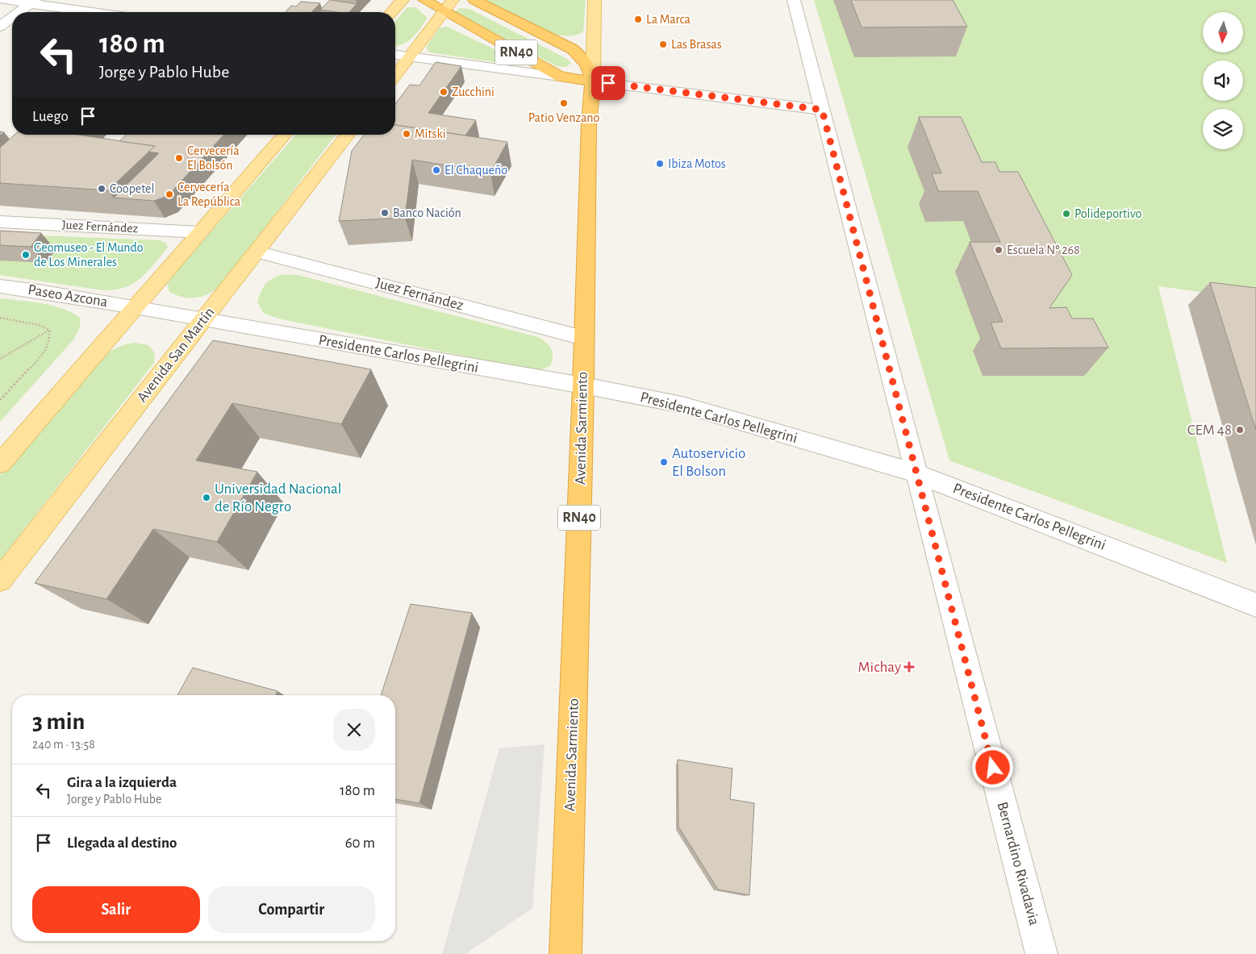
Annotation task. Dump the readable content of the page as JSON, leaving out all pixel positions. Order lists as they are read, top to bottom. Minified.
{"streets":{"highway":["RN40","Avenida Sarmiento"],"main road":["Avenida San Martín"],"street":["Juez Fernández","Paseo Azcona","Presidente Carlos Pellegrini","Bernardino Rivadavia"]},"crossings":[["RN40","Avenida Sarmiento"],["Juez Fernández","Avenida San Martín"],["Juez Fernández","Avenida Sarmiento"],["Paseo Azcona","Presidente Carlos Pellegrini"],["Presidente Carlos Pellegrini","Avenida San Martín"],["Presidente Carlos Pellegrini","Avenida Sarmiento"],["Presidente Carlos Pellegrini","Bernardino Rivadavia"]],"places":{"other":["La Marca","Las Brasas","Zucchini","Patio Venzano","Mitski","Cervecería El Bolsón","Ibiza Motos","El Chaqueño","Coopetel","Cervecería La República","Banco Nación","Polideportivo","Escuela Nº 268","Geomuseo - El Mundo de Los Minerales","CEM 48","Autoservicio El Bolson","Universidad Nacional de Río Negro"],"health":["Michay"]},"north":"bottom","page":{"turn":["180 m","Jorge y Pablo Hube"],"then":"Luego","heading":["3 min","240 m · 13:58"],"list":[{"name":"Gira a la izquierda","note":"Jorge y Pablo Hube","value":"180 m"},{"name":"Llegada al destino","value":"60 m"}],"buttons":["Salir","Compartir"]}}
